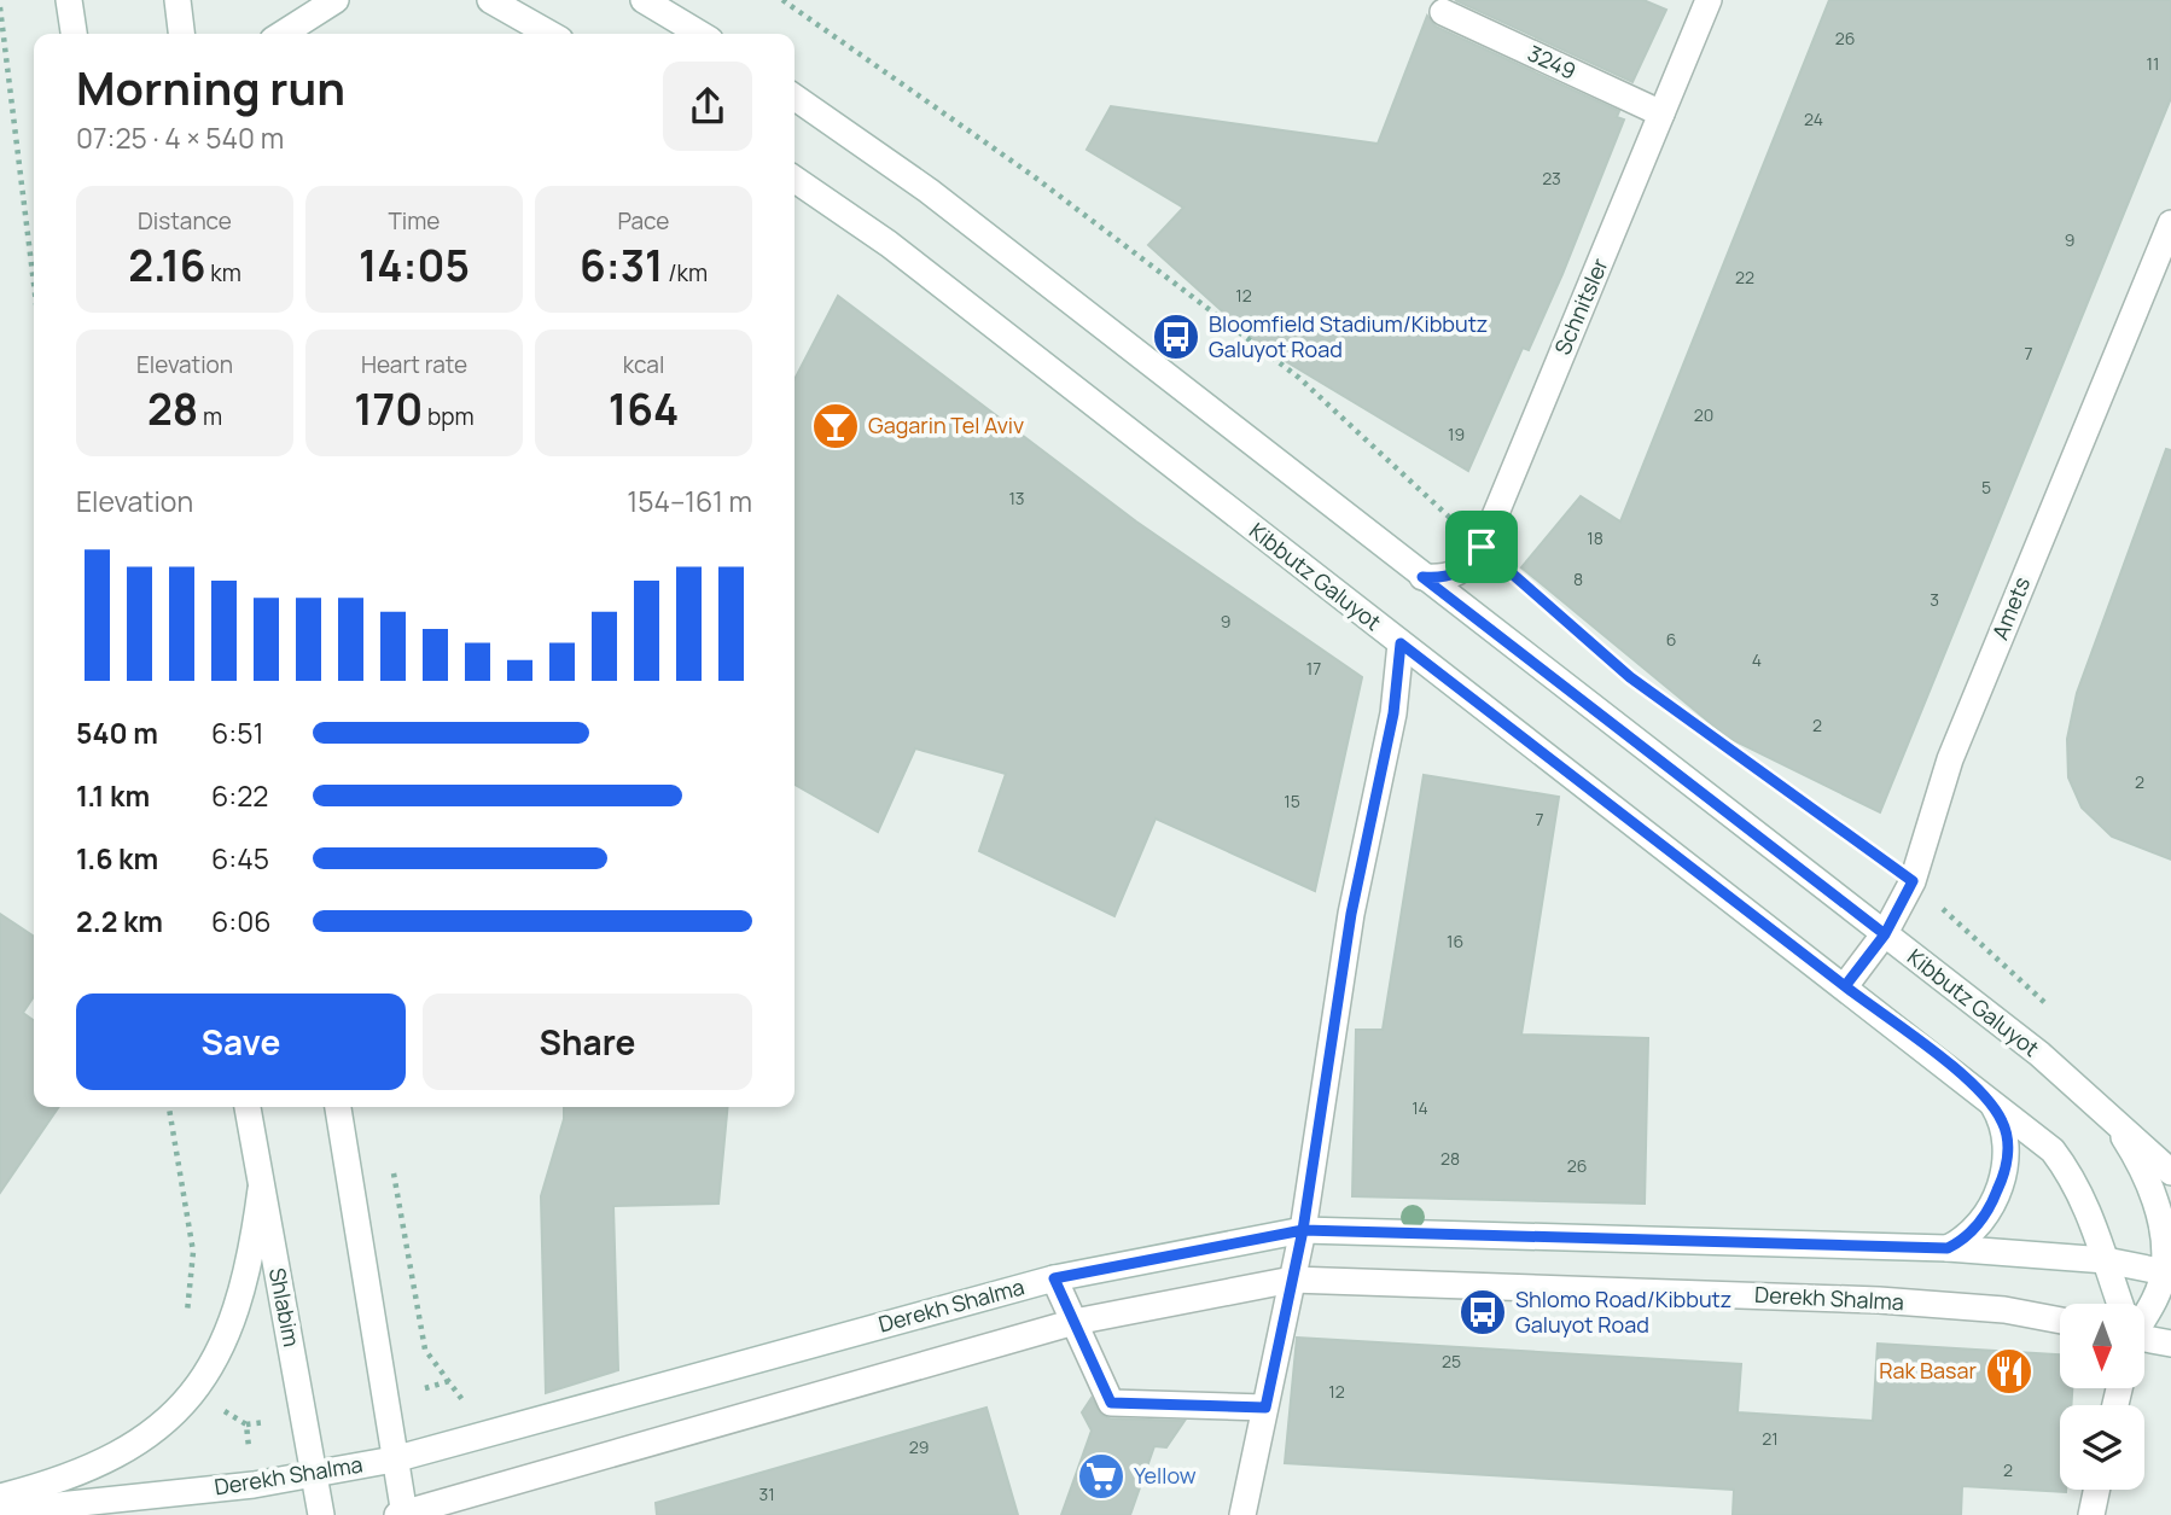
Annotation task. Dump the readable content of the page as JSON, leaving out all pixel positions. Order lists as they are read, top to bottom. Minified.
{"streets":{"main road":["3249","Schnitsler","Kibbutz Galuyot","Amets","Derekh Shalma","Shlabim"]},"crossings":[["3249","Schnitsler"],["Schnitsler","Kibbutz Galuyot"],["Kibbutz Galuyot","Amets"],["Kibbutz Galuyot","Derekh Shalma"],["Derekh Shalma","Shlabim"]],"places":{"bus stop":["Bloomfield Stadium/Kibbutz Galuyot Road","Shlomo Road/Kibbutz Galuyot Road"],"bar":["Gagarin Tel Aviv"],"restaurant":["Rak Basar"],"supermarket":["Yellow"]},"house_numbers":["26","11","24","23","9","22","12","7","20","19","5","13","18","8","3","9","6","4","17","2","2","15","7","16","14","28","26","25","12","21","29","2","31"],"north":"bottom","page":{"heading":["Morning run","07:25 · 4 × 540 m"],"stats":[["Distance","2.16 km"],["Time","14:05"],["Pace","6:31 /km"],["Elevation","28 m"],["Heart rate","170 bpm"],["kcal","164"]],"chart":["Elevation","154–161 m"],"list":[{"name":"540 m","note":"6:51"},{"name":"1.1 km","note":"6:22"},{"name":"1.6 km","note":"6:45"},{"name":"2.2 km","note":"6:06"}],"buttons":["Save","Share"]}}
